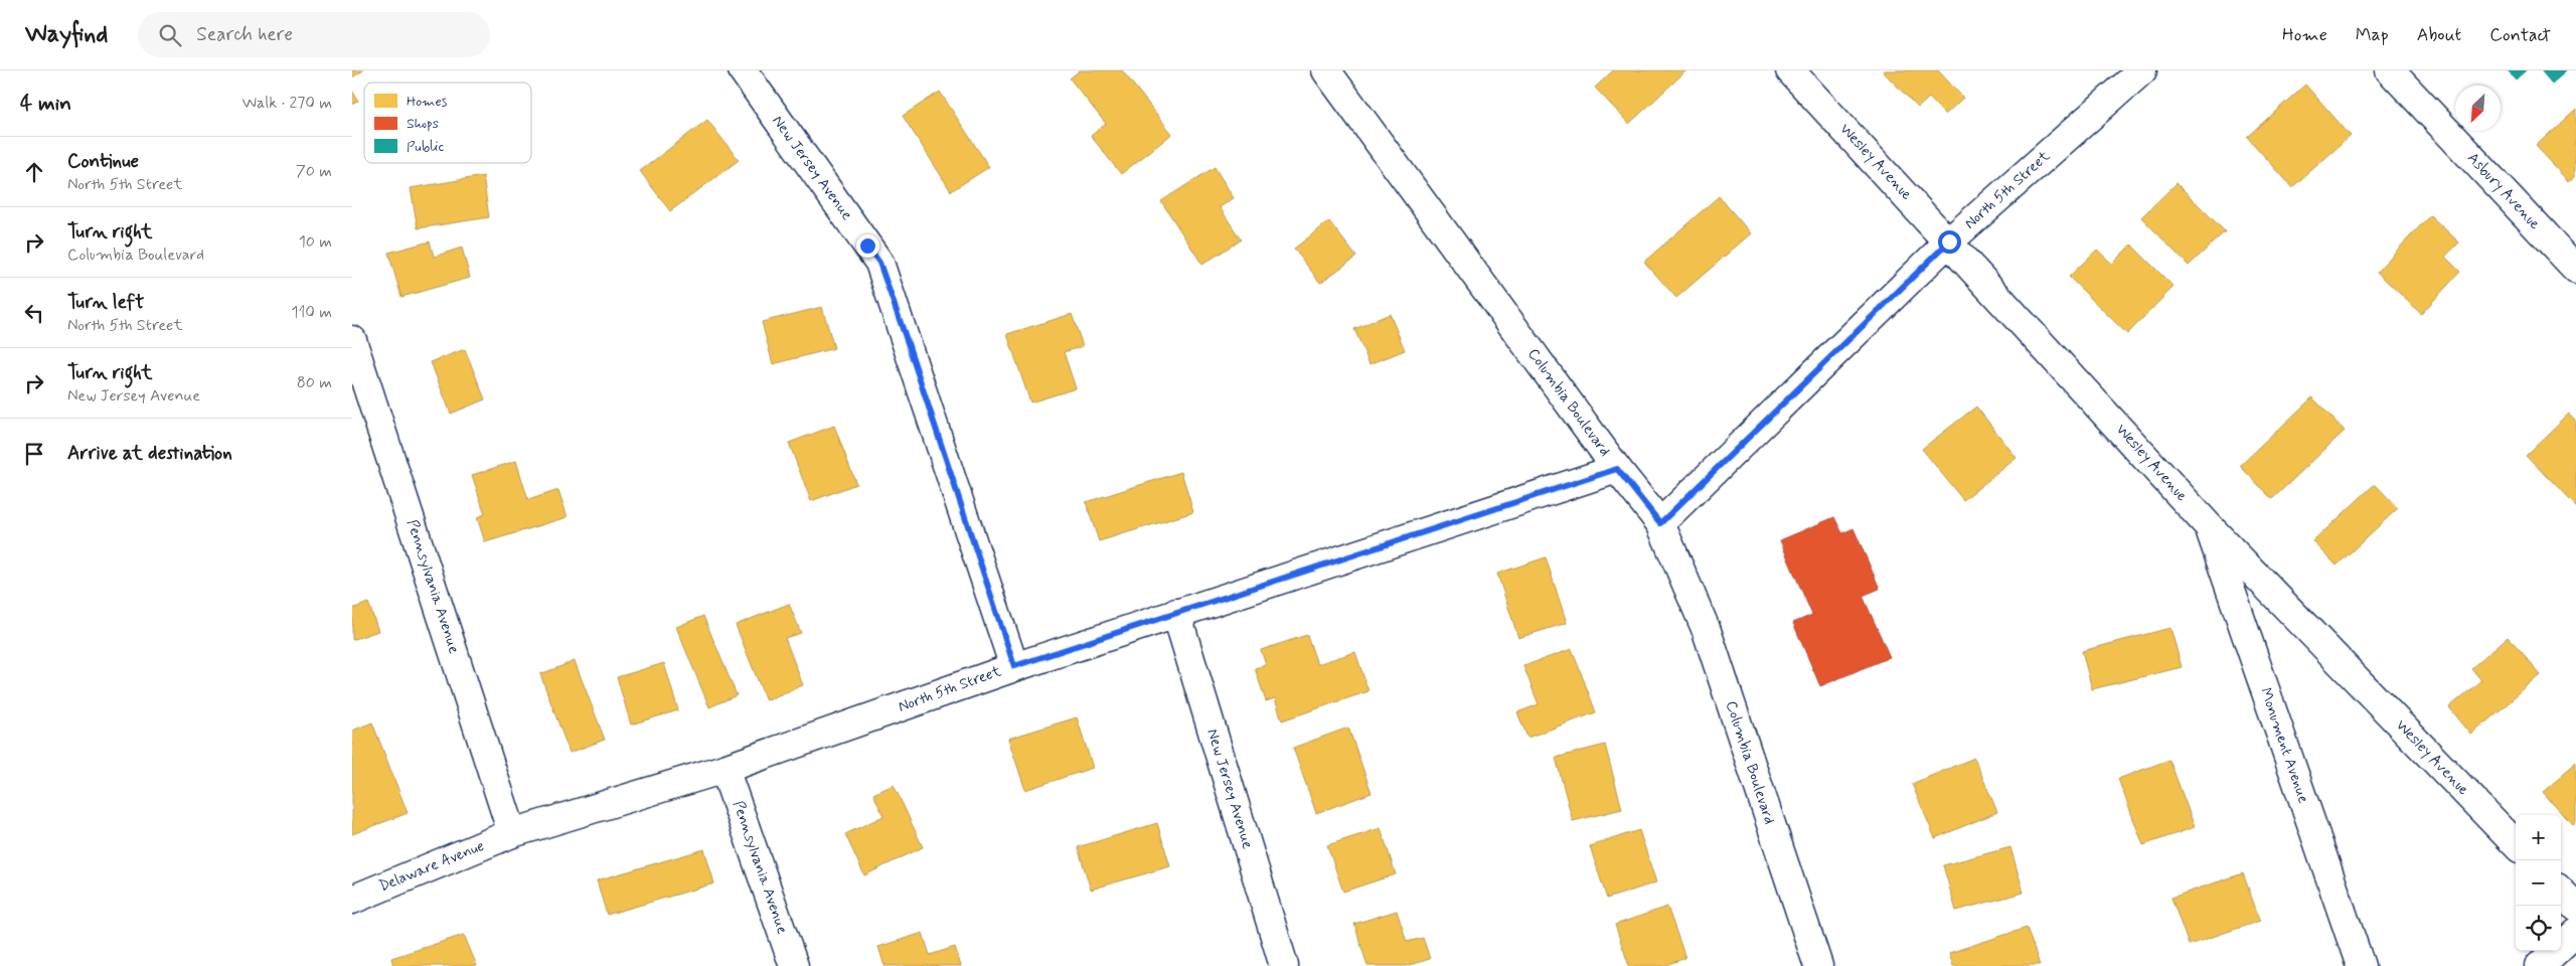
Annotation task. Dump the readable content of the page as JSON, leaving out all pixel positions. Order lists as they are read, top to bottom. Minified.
{"streets":{"street":["Wesley Avenue","New Jersey Avenue","North 5th Street","Asbury Avenue","Columbia Boulevard","Pennsylvania Avenue","Monument Avenue","Delaware Avenue"]},"crossings":[["Wesley Avenue","North 5th Street"],["Wesley Avenue","Monument Avenue"],["New Jersey Avenue","North 5th Street"],["North 5th Street","Columbia Boulevard"],["North 5th Street","Pennsylvania Avenue"],["North 5th Street","Delaware Avenue"],["Pennsylvania Avenue","Delaware Avenue"]],"legend":["Homes","Shops","Public"],"north":"bottom left","page":{"header":"Wayfind","search":"Search here","nav":["Home","Map","About","Contact"],"heading":["4 min","Walk · 270 m"],"list":[["Continue","North 5th Street","70 m"],["Turn right","Columbia Boulevard","10 m"],["Turn left","North 5th Street","110 m"],["Turn right","New Jersey Avenue","80 m"],"Arrive at destination"],"map_buttons":["+","−"]}}
